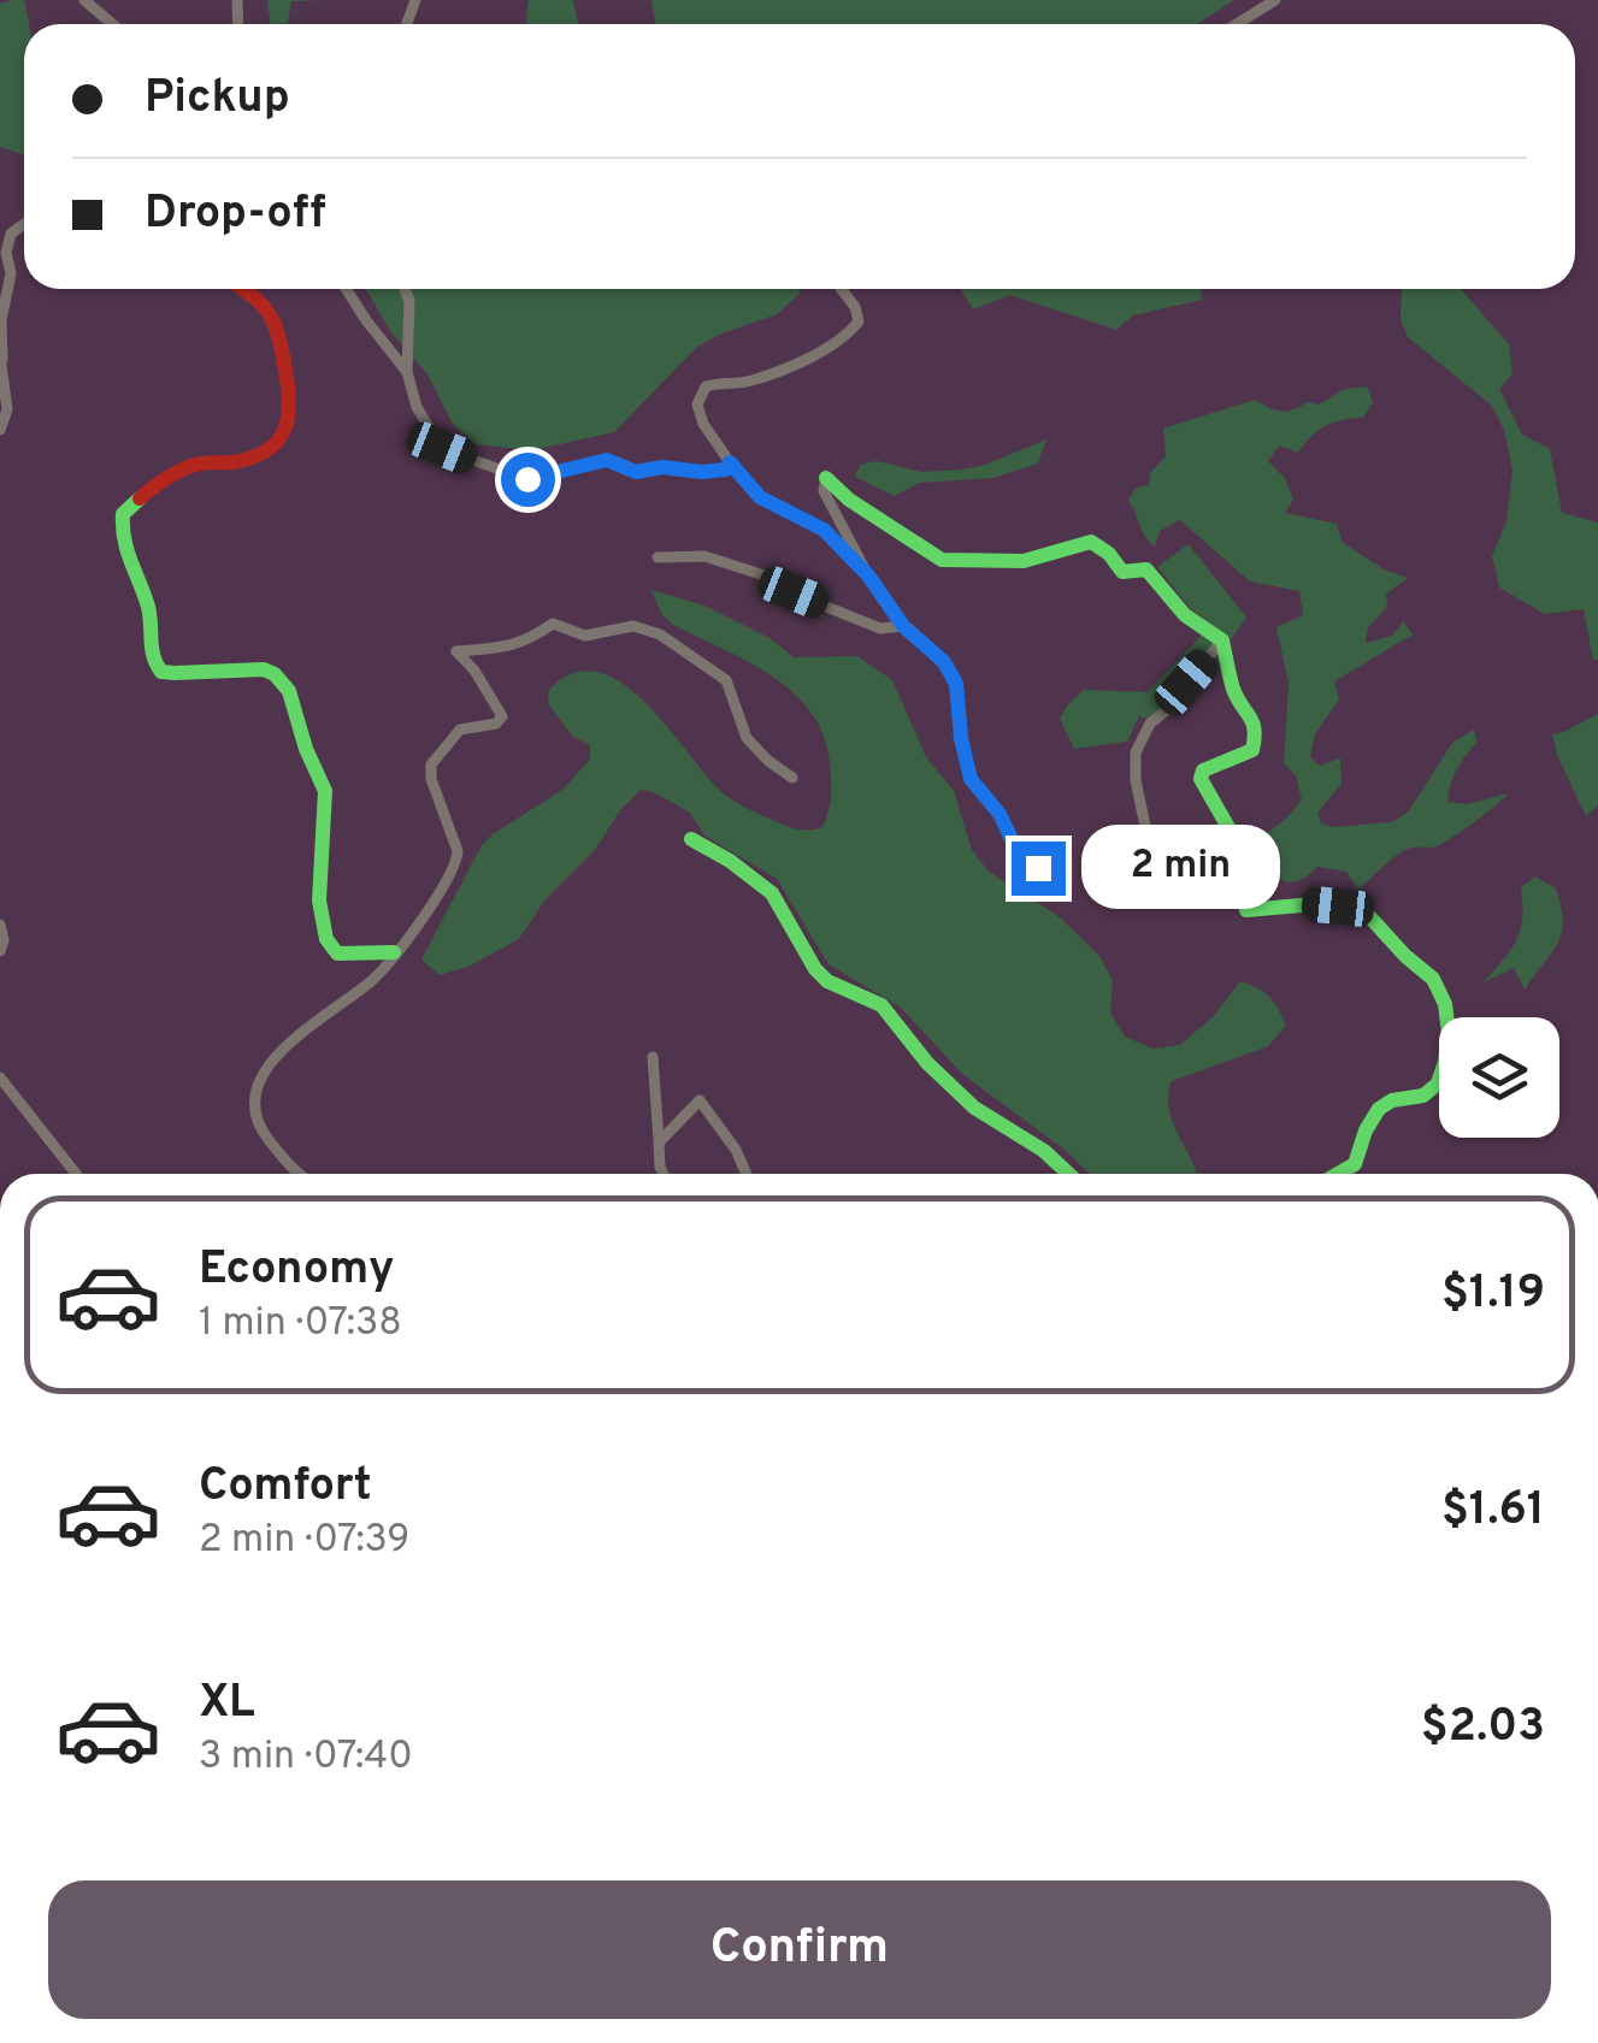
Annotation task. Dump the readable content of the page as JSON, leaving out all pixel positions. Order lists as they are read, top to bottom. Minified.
{"page":{"banner":["Pickup","Drop-off"],"bubble":"2 min","list":[{"name":"Economy","note":"1 min · 07:38","value":"$1.19"},{"name":"Comfort","note":"2 min · 07:39","value":"$1.61"},{"name":"XL","note":"3 min · 07:40","value":"$2.03"}],"buttons":"Confirm"}}
